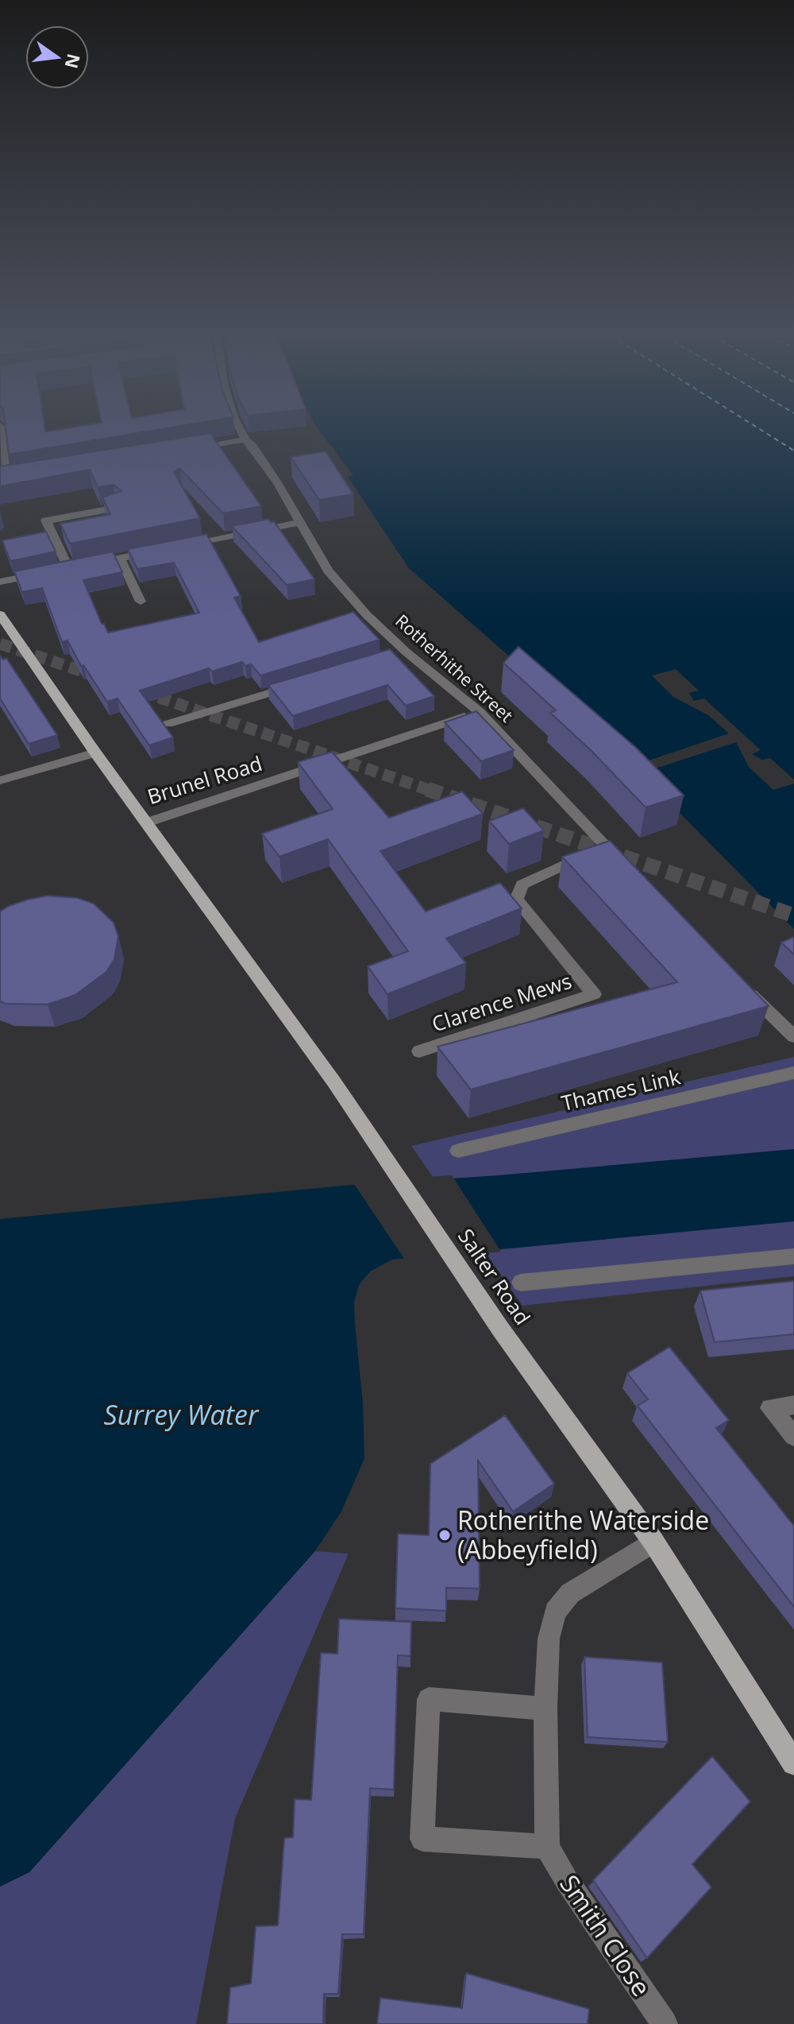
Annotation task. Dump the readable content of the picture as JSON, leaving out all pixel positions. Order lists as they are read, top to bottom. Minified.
{"streets":{"main road":["Brunel Road","Salter Road"],"street":["Rotherhithe Street","Clarence Mews","Thames Link","Smith Close"]},"crossings":[["Rotherhithe Street","Brunel Road"],["Rotherhithe Street","Clarence Mews"],["Brunel Road","Salter Road"],["Salter Road","Smith Close"]],"water":["Surrey Water"],"places":["Rotherithe Waterside (Abbeyfield)"],"north":"right"}
